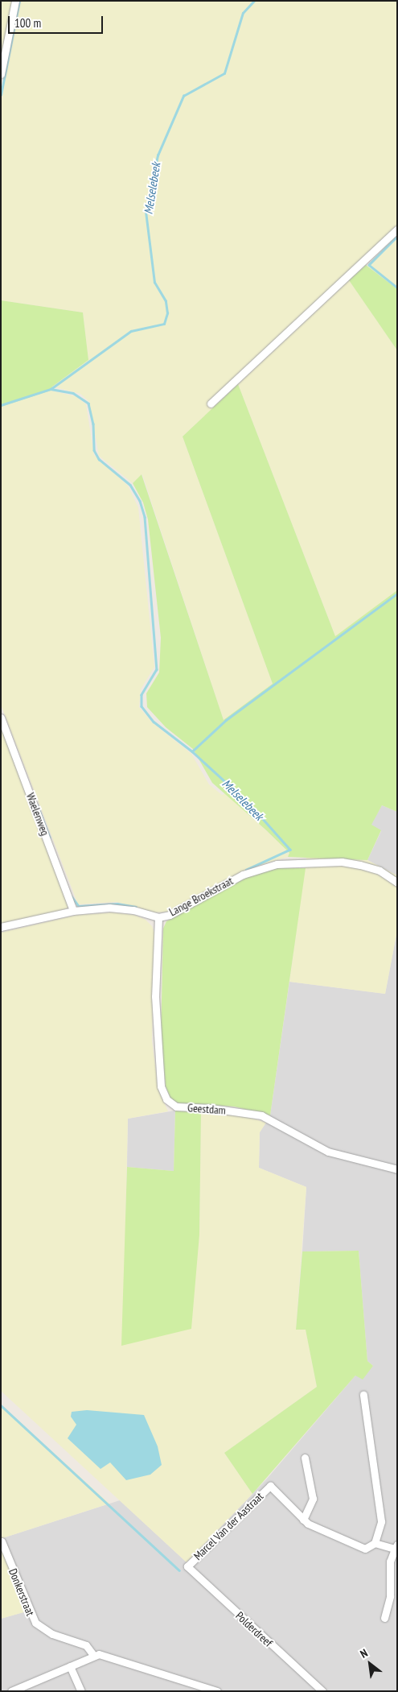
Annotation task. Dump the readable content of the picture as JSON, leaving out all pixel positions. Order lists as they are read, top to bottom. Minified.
{"streets":{"street":["Waelenweg","Lange Broekstraat","Geestdam","Marcel Van der Aastraat","Donkerstraat","Polderdreef"]},"crossings":[["Waelenweg","Lange Broekstraat"],["Lange Broekstraat","Geestdam"],["Marcel Van der Aastraat","Polderdreef"]],"water":["Melselebeek"],"scale_bar":"100 m","north":"top left"}
